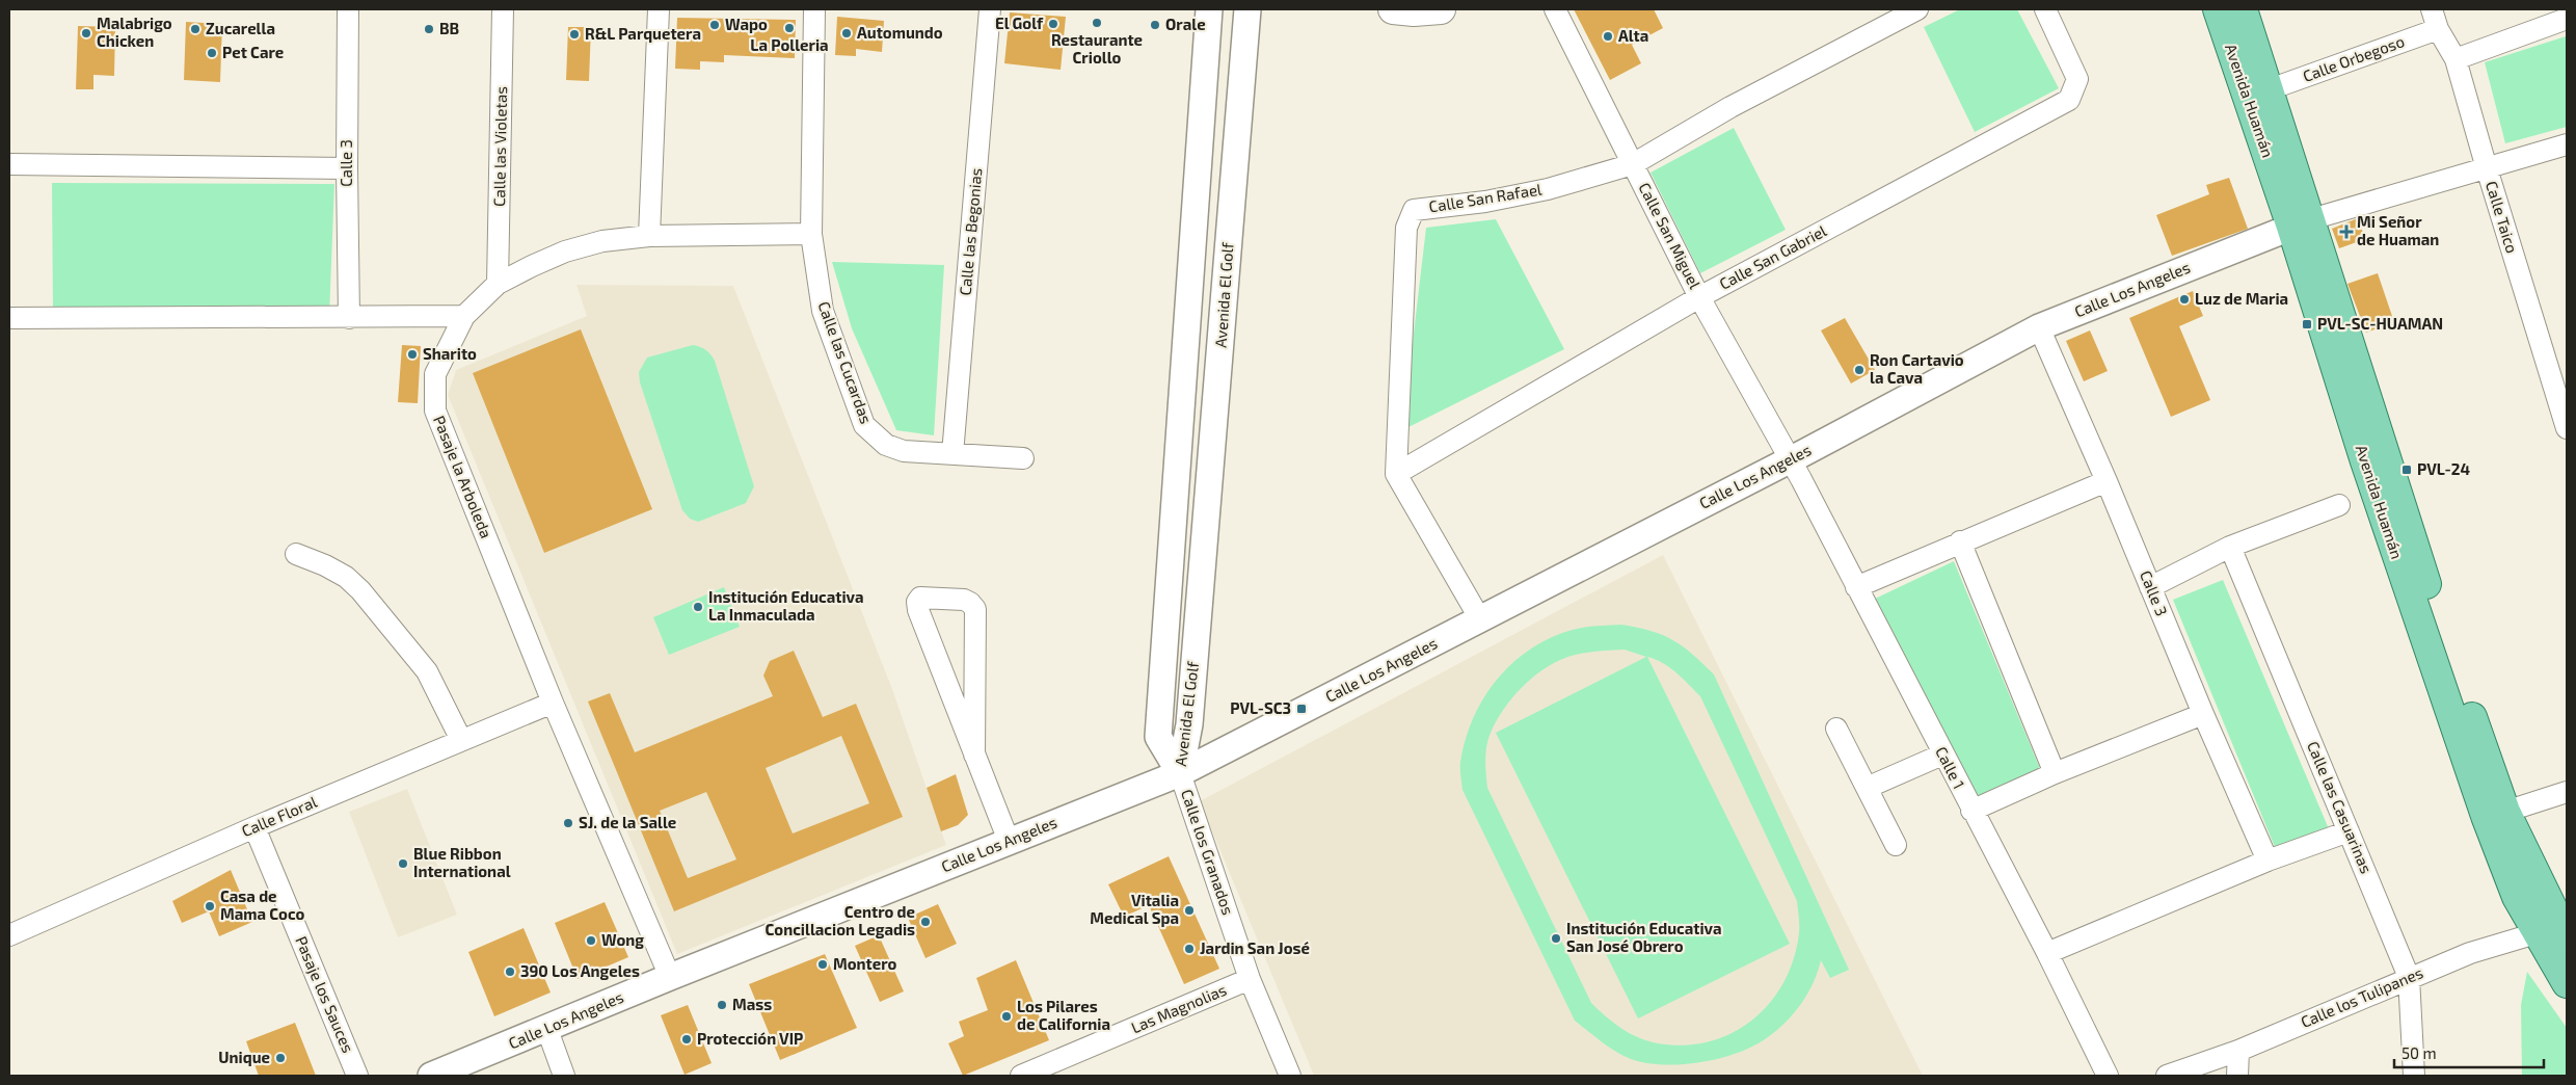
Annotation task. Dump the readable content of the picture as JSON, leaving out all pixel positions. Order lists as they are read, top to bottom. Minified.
{"streets":{"main road":["Avenida Huamán"],"street":["Calle Orbegoso","Calle las Violetas","Calle 3","Calle San Rafael","Calle Taico","Calle las Begonias","Calle San Miguel","Calle San Gabriel","Calle Los Angeles","Avenida El Golf","Calle las Cucardas","Pasaje la Arboleda","Calle 1","Calle las Casuarinas","Calle Floral","Calle los Granados","Pasaje los Sauces","Calle los Tulipanes","Las Magnolias"]},"crossings":[["Calle Orbegoso","Avenida Huamán"],["Calle Orbegoso","Calle Taico"],["Avenida Huamán","Calle Los Angeles"],["Avenida Huamán","Calle los Tulipanes"],["Calle las Violetas","Pasaje la Arboleda"],["Calle 3","Calle Los Angeles"],["Calle San Rafael","Calle San Miguel"],["Calle San Rafael","Calle San Gabriel"],["Calle las Begonias","Calle las Cucardas"],["Calle San Miguel","Calle San Gabriel"],["Calle San Miguel","Calle Los Angeles"],["Calle San Miguel","Calle 1"],["Calle Los Angeles","Avenida El Golf"],["Calle Los Angeles","Pasaje la Arboleda"],["Calle Los Angeles","Calle 1"],["Calle Los Angeles","Calle los Granados"],["Avenida El Golf","Calle los Granados"],["Calle las Cucardas","Pasaje la Arboleda"],["Pasaje la Arboleda","Calle Floral"],["Calle las Casuarinas","Calle los Tulipanes"],["Calle Floral","Pasaje los Sauces"],["Calle los Granados","Las Magnolias"]],"places":{"other":["Restaurante Criollo","El Golf","Wapo","Orale","La Polleria","Zucarella","BB","Malabrigo Chicken","Automundo","R&L Parquetera","Alta","Pet Care","Luz de Maria","Sharito","Ron Cartavio la Cava","Institución Educativa La Inmaculada","SJ. de la Salle","Blue Ribbon International","Casa de Mama Coco","Vitalia Medical Spa","Centro de Concillacion Legadis","Institución Educativa San José Obrero","Wong","Jardin San José","Montero","390 Los Angeles","Mass","Los Pilares de California","Protección VIP","Unique"],"health":["Mi Señor de Huaman"],"transit":["PVL-SC-HUAMAN","PVL-24","PVL-SC3"]},"scale_bar":"50 m"}
